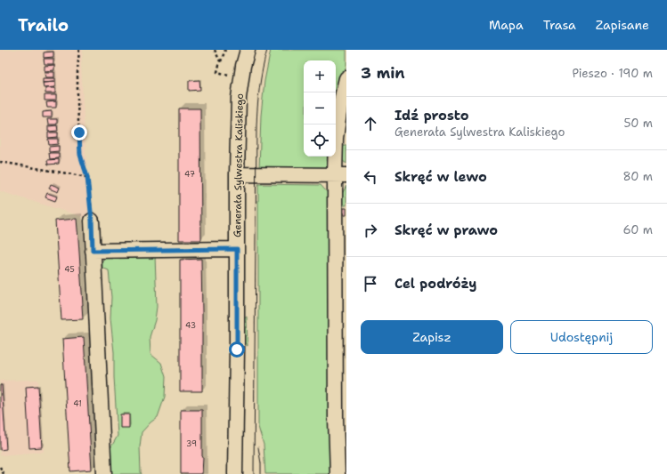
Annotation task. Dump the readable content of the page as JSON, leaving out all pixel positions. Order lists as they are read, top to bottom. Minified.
{"streets":{"street":["Generała Sylwestra Kaliskiego"]},"house_numbers":["47","45","43","41","39"],"page":{"header":"Trailo","nav":["Mapa","Trasa","Zapisane"],"heading":["3 min","Pieszo · 190 m"],"map_buttons":["+","−"],"list":[["Idź prosto","Generała Sylwestra Kaliskiego","50 m"],["Skręć w lewo","80 m"],["Skręć w prawo","60 m"],"Cel podróży"],"buttons":["Zapisz","Udostępnij"]}}
